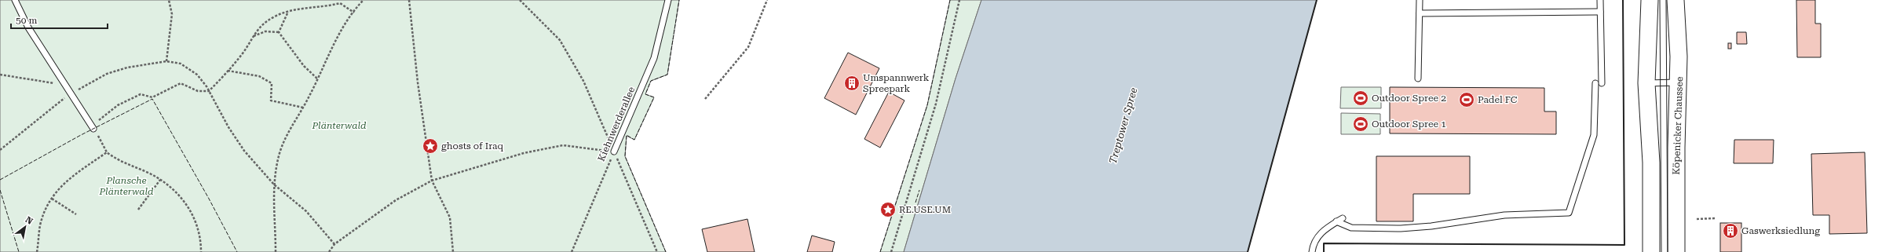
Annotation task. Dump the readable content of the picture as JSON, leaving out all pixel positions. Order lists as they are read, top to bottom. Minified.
{"streets":{"main road":["Köpenicker Chaussee"],"lane":["Kiehnwerderallee"]},"water":["Treptower Spree"],"parks":["Plänterwald","Plansche Plänterwald"],"places":{"building":["Umspannwerk Spreepark","Gaswerksiedlung"],"sports":["Outdoor Spree 2","Padel FC","Outdoor Spree 1"],"place":["ghosts of Iraq","RE.USE.UM"]},"scale_bar":"50 m","north":"top right"}
